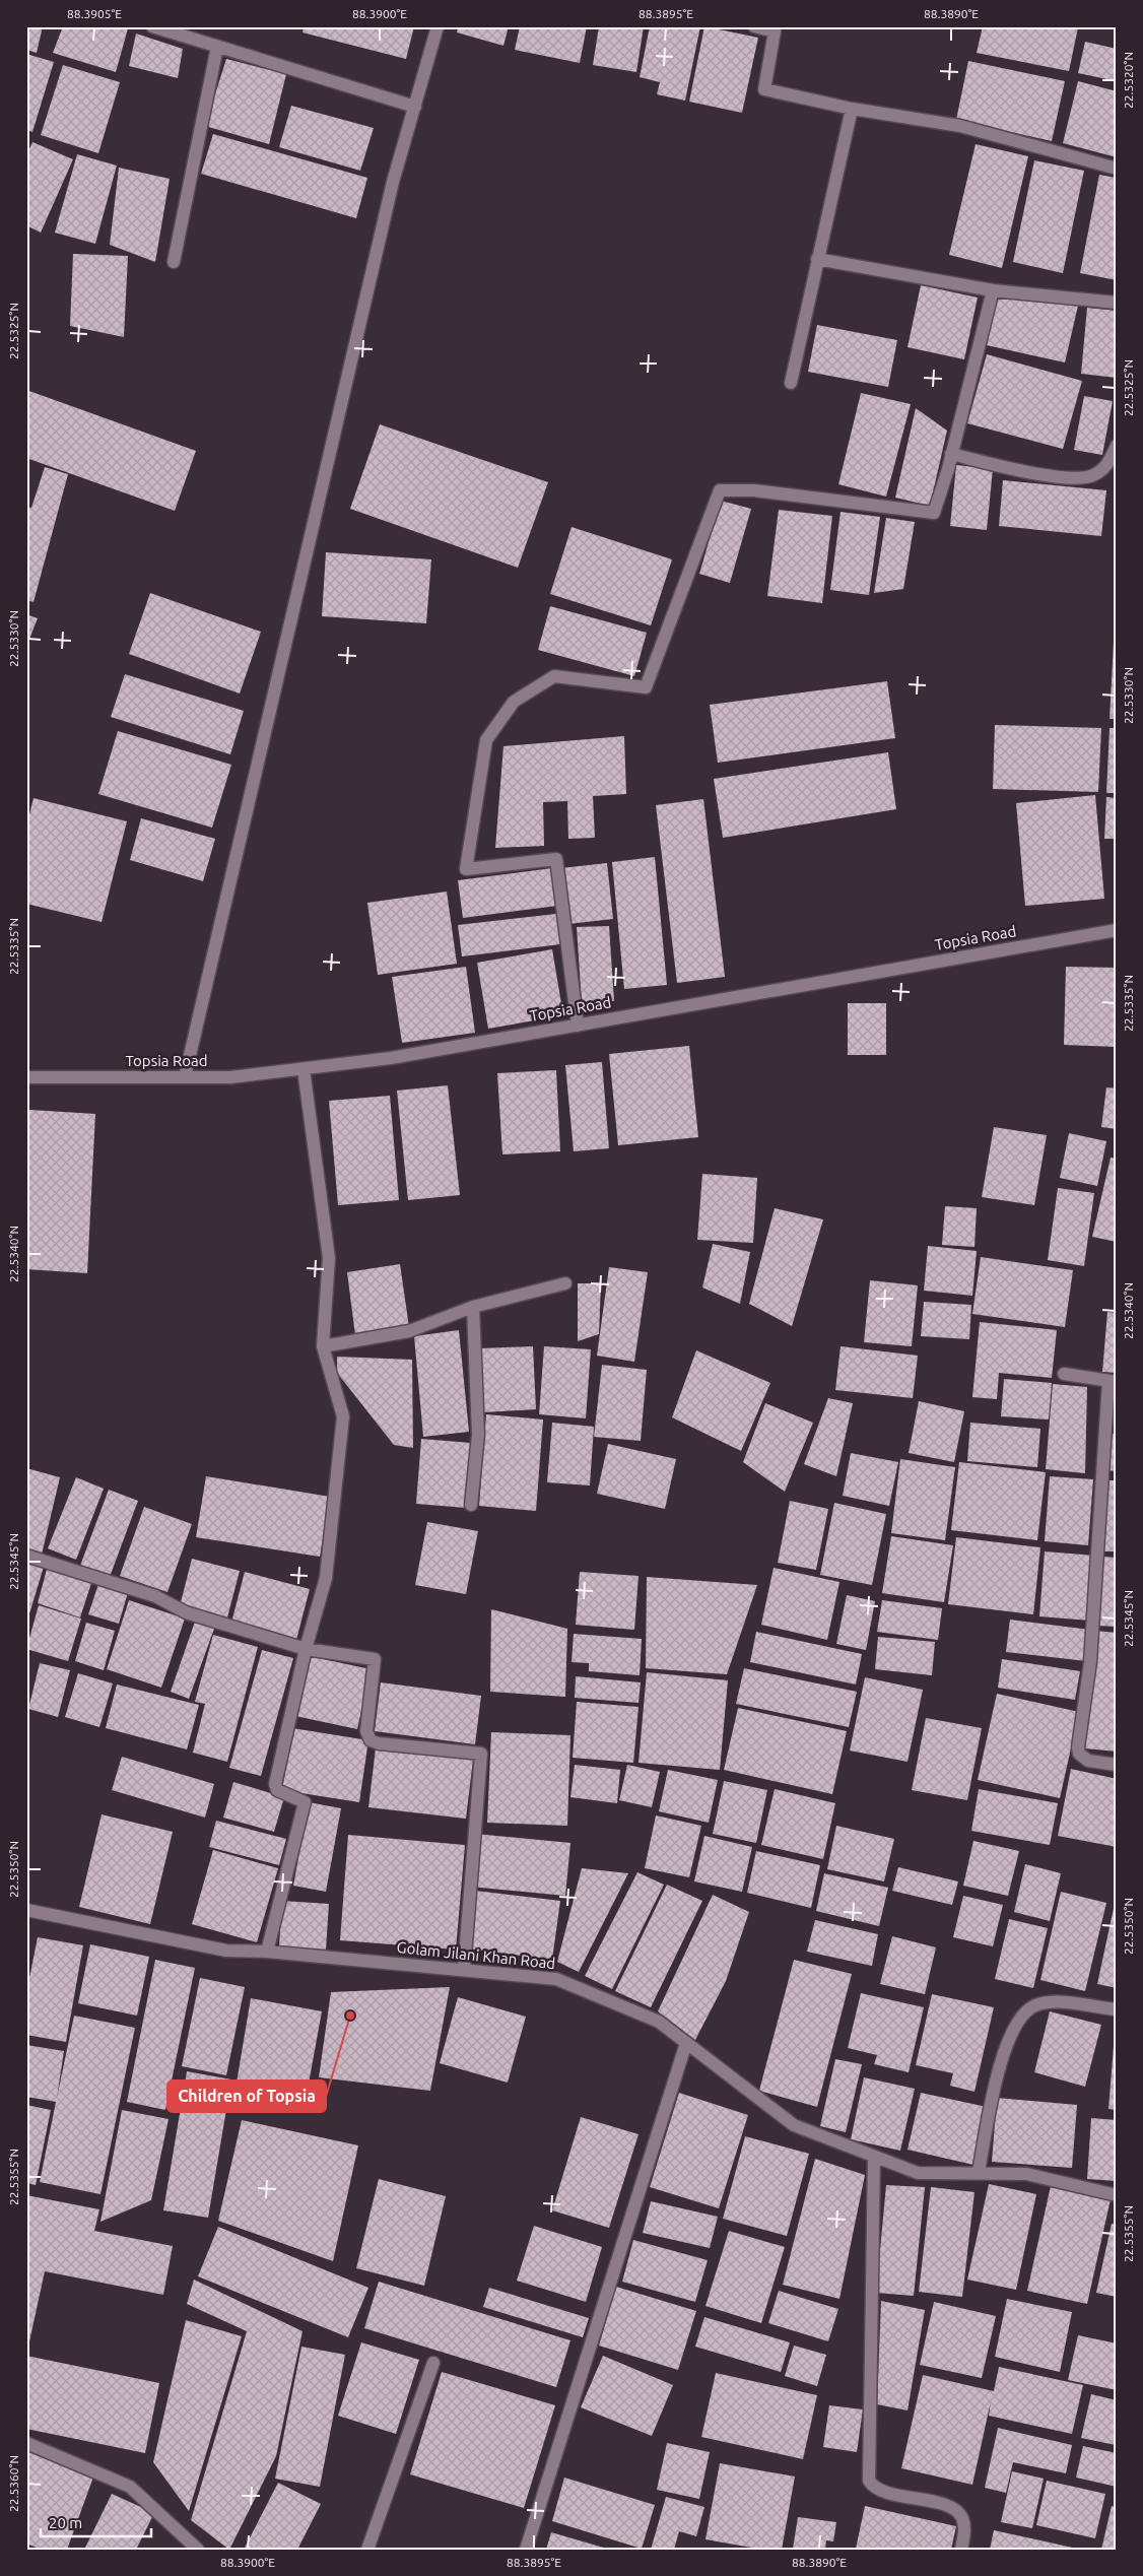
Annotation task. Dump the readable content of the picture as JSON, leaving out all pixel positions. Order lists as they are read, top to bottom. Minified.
{"streets":{"street":["Topsia Road","Golam Jilani Khan Road"]},"places":["Children of Topsia"],"scale_bar":"20 m","coordinates":["88.3905°E","88.3900°E","88.3895°E","88.3890°E","22.5320°N","22.5325°N","22.5330°N","22.5335°N","22.5340°N","22.5345°N","22.5350°N","22.5355°N","22.5360°N"]}
